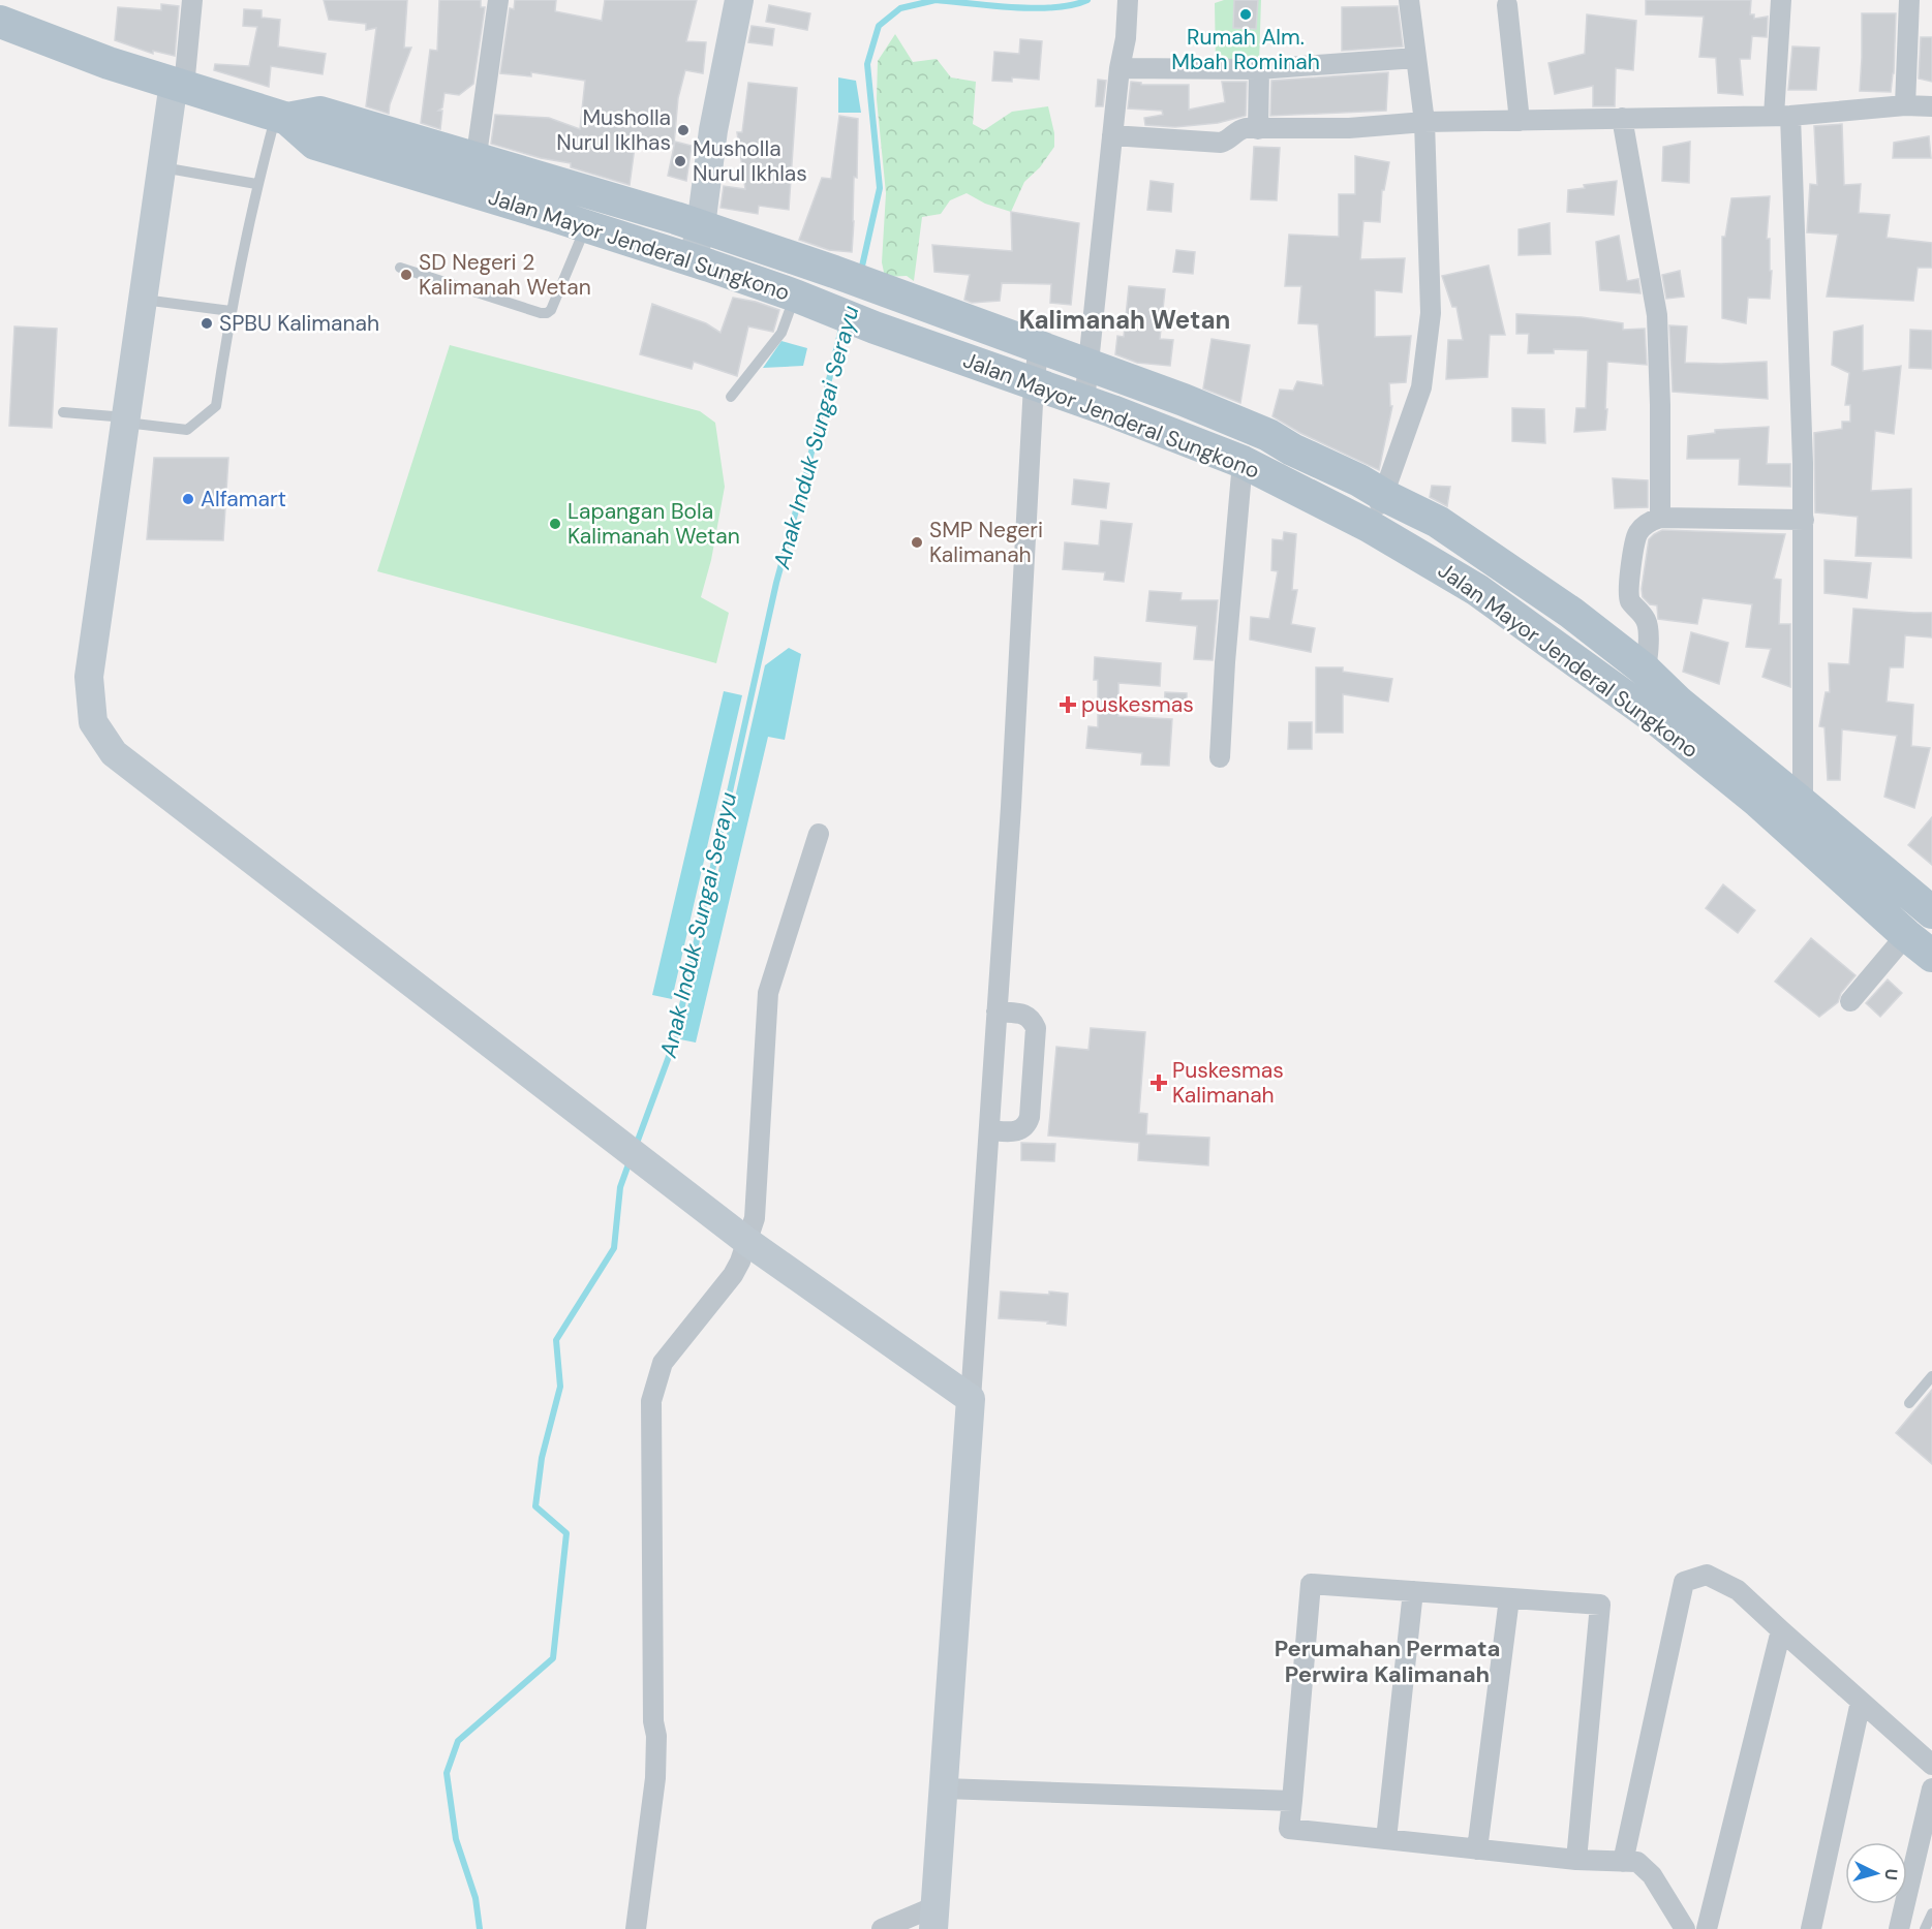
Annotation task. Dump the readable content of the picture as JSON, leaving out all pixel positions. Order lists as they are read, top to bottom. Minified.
{"streets":{"main road":["Jalan Mayor Jenderal Sungkono"]},"districts":["Kalimanah Wetan","Perumahan Permata Perwira Kalimanah"],"water":["Anak Induk Sungai Serayu"],"places":{"other":["Rumah Alm. Mbah Rominah","Musholla Nurul Iklhas","Musholla Nurul Ikhlas","SD Negeri 2 Kalimanah Wetan","SPBU Kalimanah","Alfamart","Lapangan Bola Kalimanah Wetan","SMP Negeri Kalimanah"],"health":["puskesmas","Puskesmas Kalimanah"]},"north":"right"}
